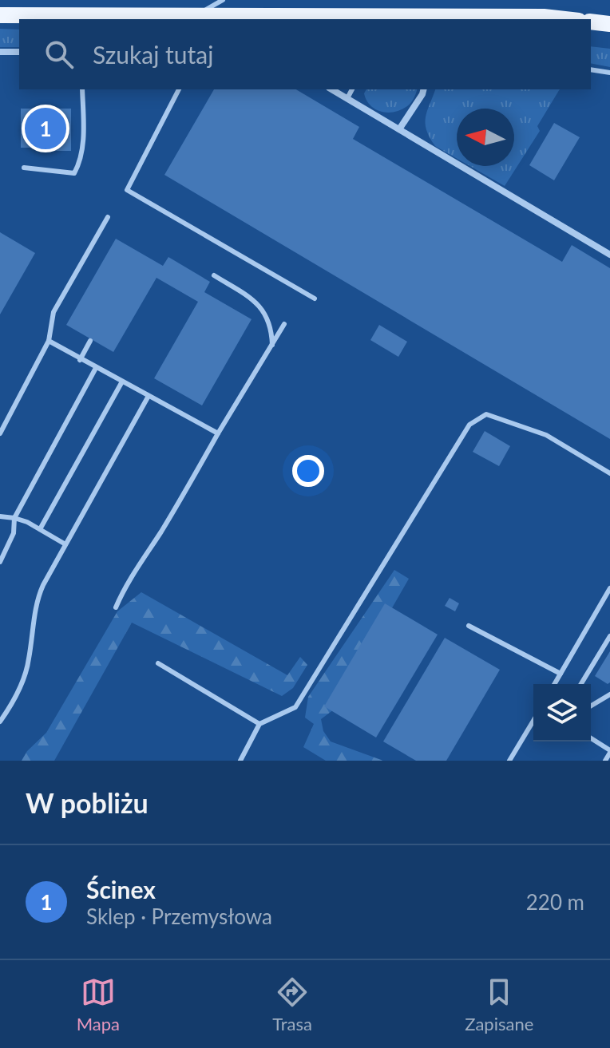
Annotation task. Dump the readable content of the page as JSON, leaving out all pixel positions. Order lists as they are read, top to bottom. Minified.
{"north":"left","page":{"search":"Szukaj tutaj","pins":"1","heading":"W pobliżu","list":[{"mark":"1","name":"Ścinex","note":"Sklep · Przemysłowa","value":"220 m"}],"nav":["Mapa","Trasa","Zapisane"]}}
